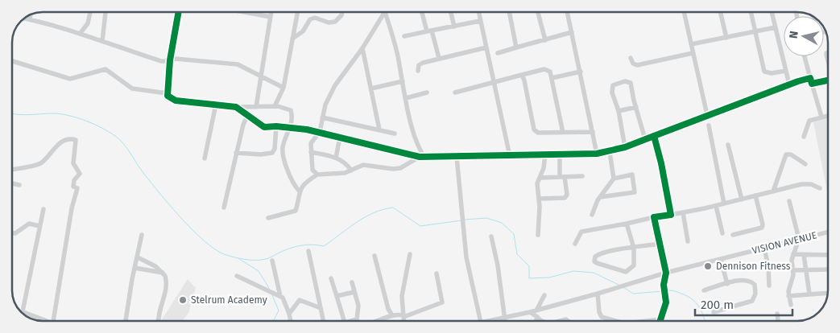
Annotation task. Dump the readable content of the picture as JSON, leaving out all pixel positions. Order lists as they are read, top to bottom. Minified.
{"streets":{"street":["VISION AVENUE"]},"places":["Dennison Fitness","Stelrum Academy"],"scale_bar":"200 m","north":"left"}
